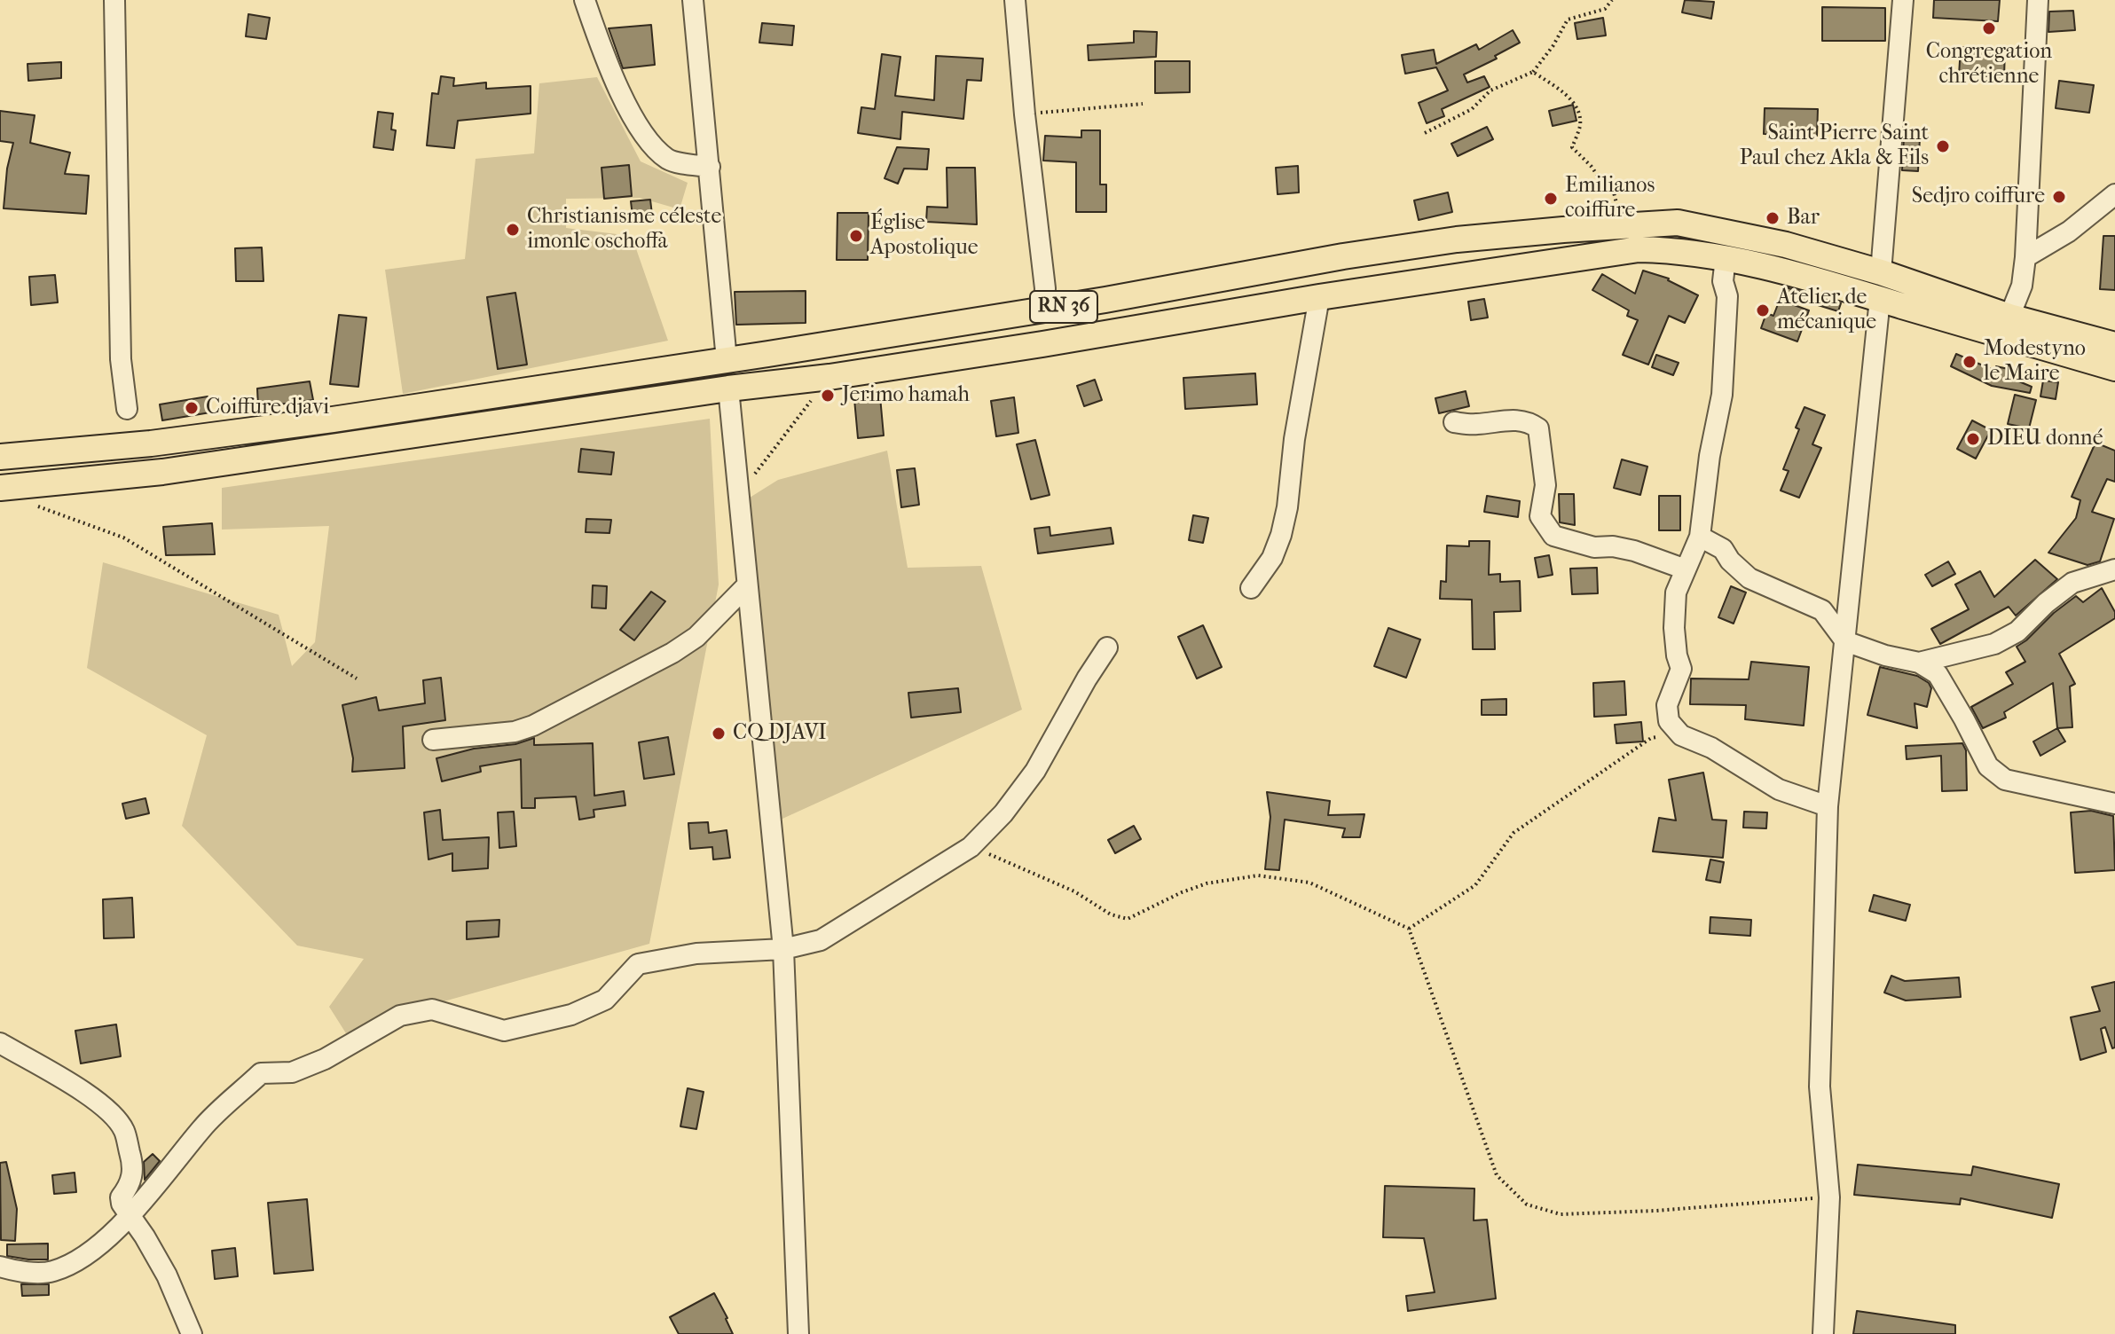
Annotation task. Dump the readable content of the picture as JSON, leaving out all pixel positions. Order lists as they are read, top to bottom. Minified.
{"streets":{"main road":["RN 36"]},"places":["Congregation chrétienne","Saint Pierre Saint Paul chez Akla & Fils","Sedjro coiffure","Emilianos coiffure","Bar","Christianisme céleste imonle oschoffa","Église Apostolique","Atelier de mécanique","Modestyno le Maire","Jerimo hamah","Coiffure djavi","DIEU donné","CQ DJAVI"]}
